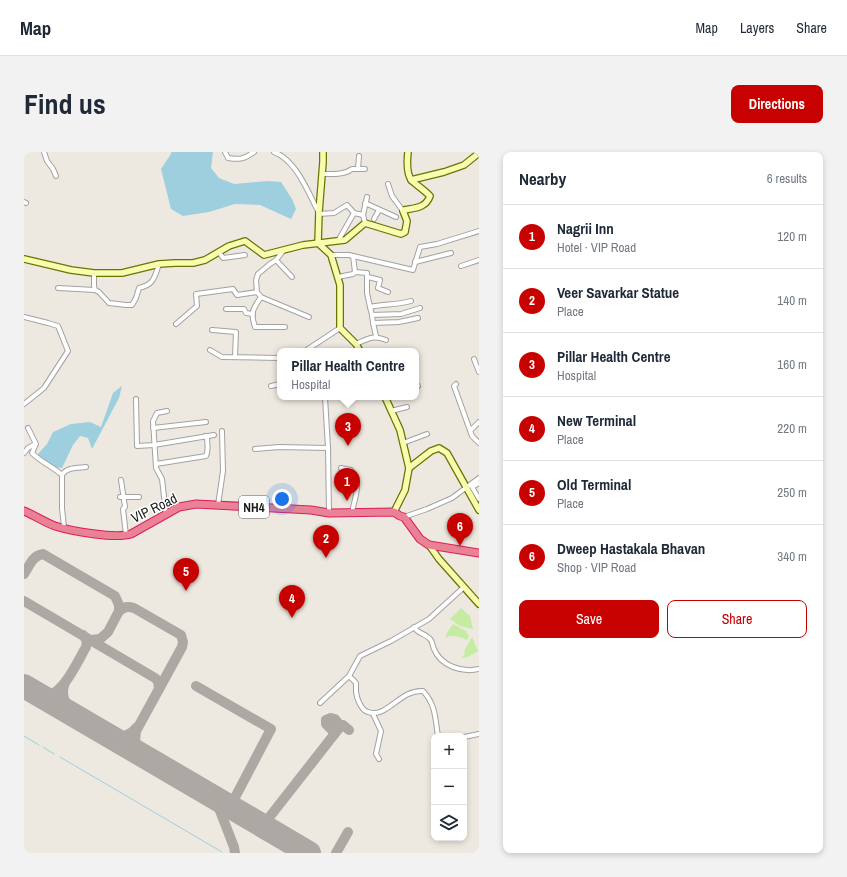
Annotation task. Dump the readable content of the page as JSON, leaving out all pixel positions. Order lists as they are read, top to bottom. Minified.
{"streets":{"highway":["NH4","VIP Road"]},"page":{"header":"Map","nav":["Map","Layers","Share"],"title":"Find us","buttons":["Directions",["Save","Share"]],"heading":["Nearby","6 results"],"list":[{"mark":"1","name":"Nagrii Inn","note":"Hotel · VIP Road","value":"120 m"},{"mark":"2","name":"Veer Savarkar Statue","note":"Place","value":"140 m"},{"mark":"3","name":"Pillar Health Centre","note":"Hospital","value":"160 m"},{"mark":"4","name":"New Terminal","note":"Place","value":"220 m"},{"mark":"5","name":"Old Terminal","note":"Place","value":"250 m"},{"mark":"6","name":"Dweep Hastakala Bhavan","note":"Shop · VIP Road","value":"340 m"}],"popup":["Pillar Health Centre","Hospital"],"pins":["3","1","6","2","5","4"],"map_buttons":["+","−"]}}
